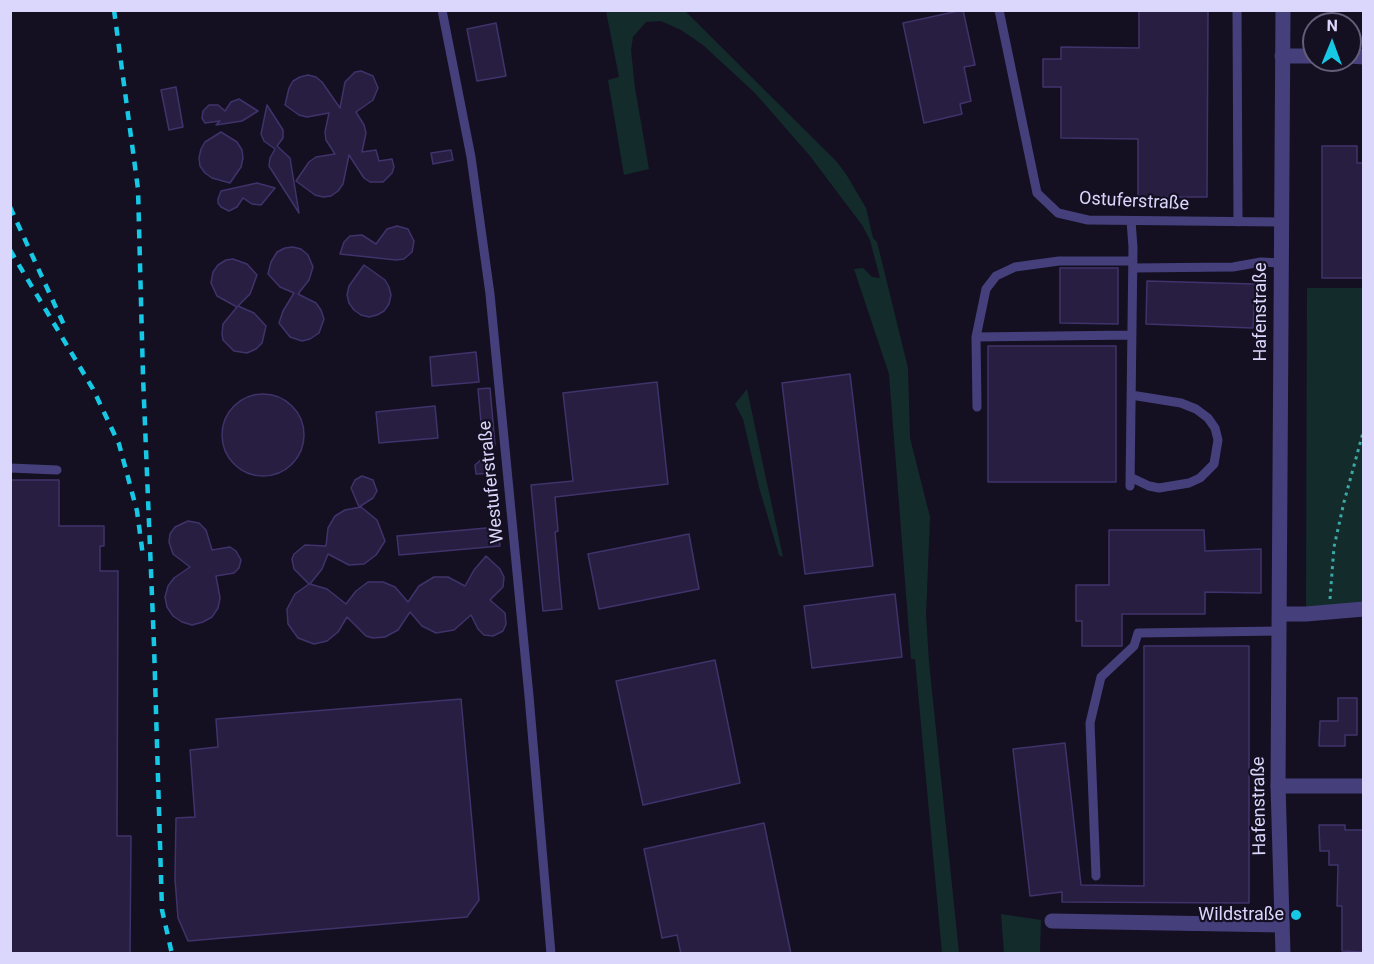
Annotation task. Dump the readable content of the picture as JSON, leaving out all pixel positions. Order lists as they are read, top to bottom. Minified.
{"streets":{"street":["Hafenstraße"],"lane":["Ostuferstraße","Westuferstraße"]},"crossings":[["Ostuferstraße","Hafenstraße"]],"places":["Wildstraße"],"north":"top"}
